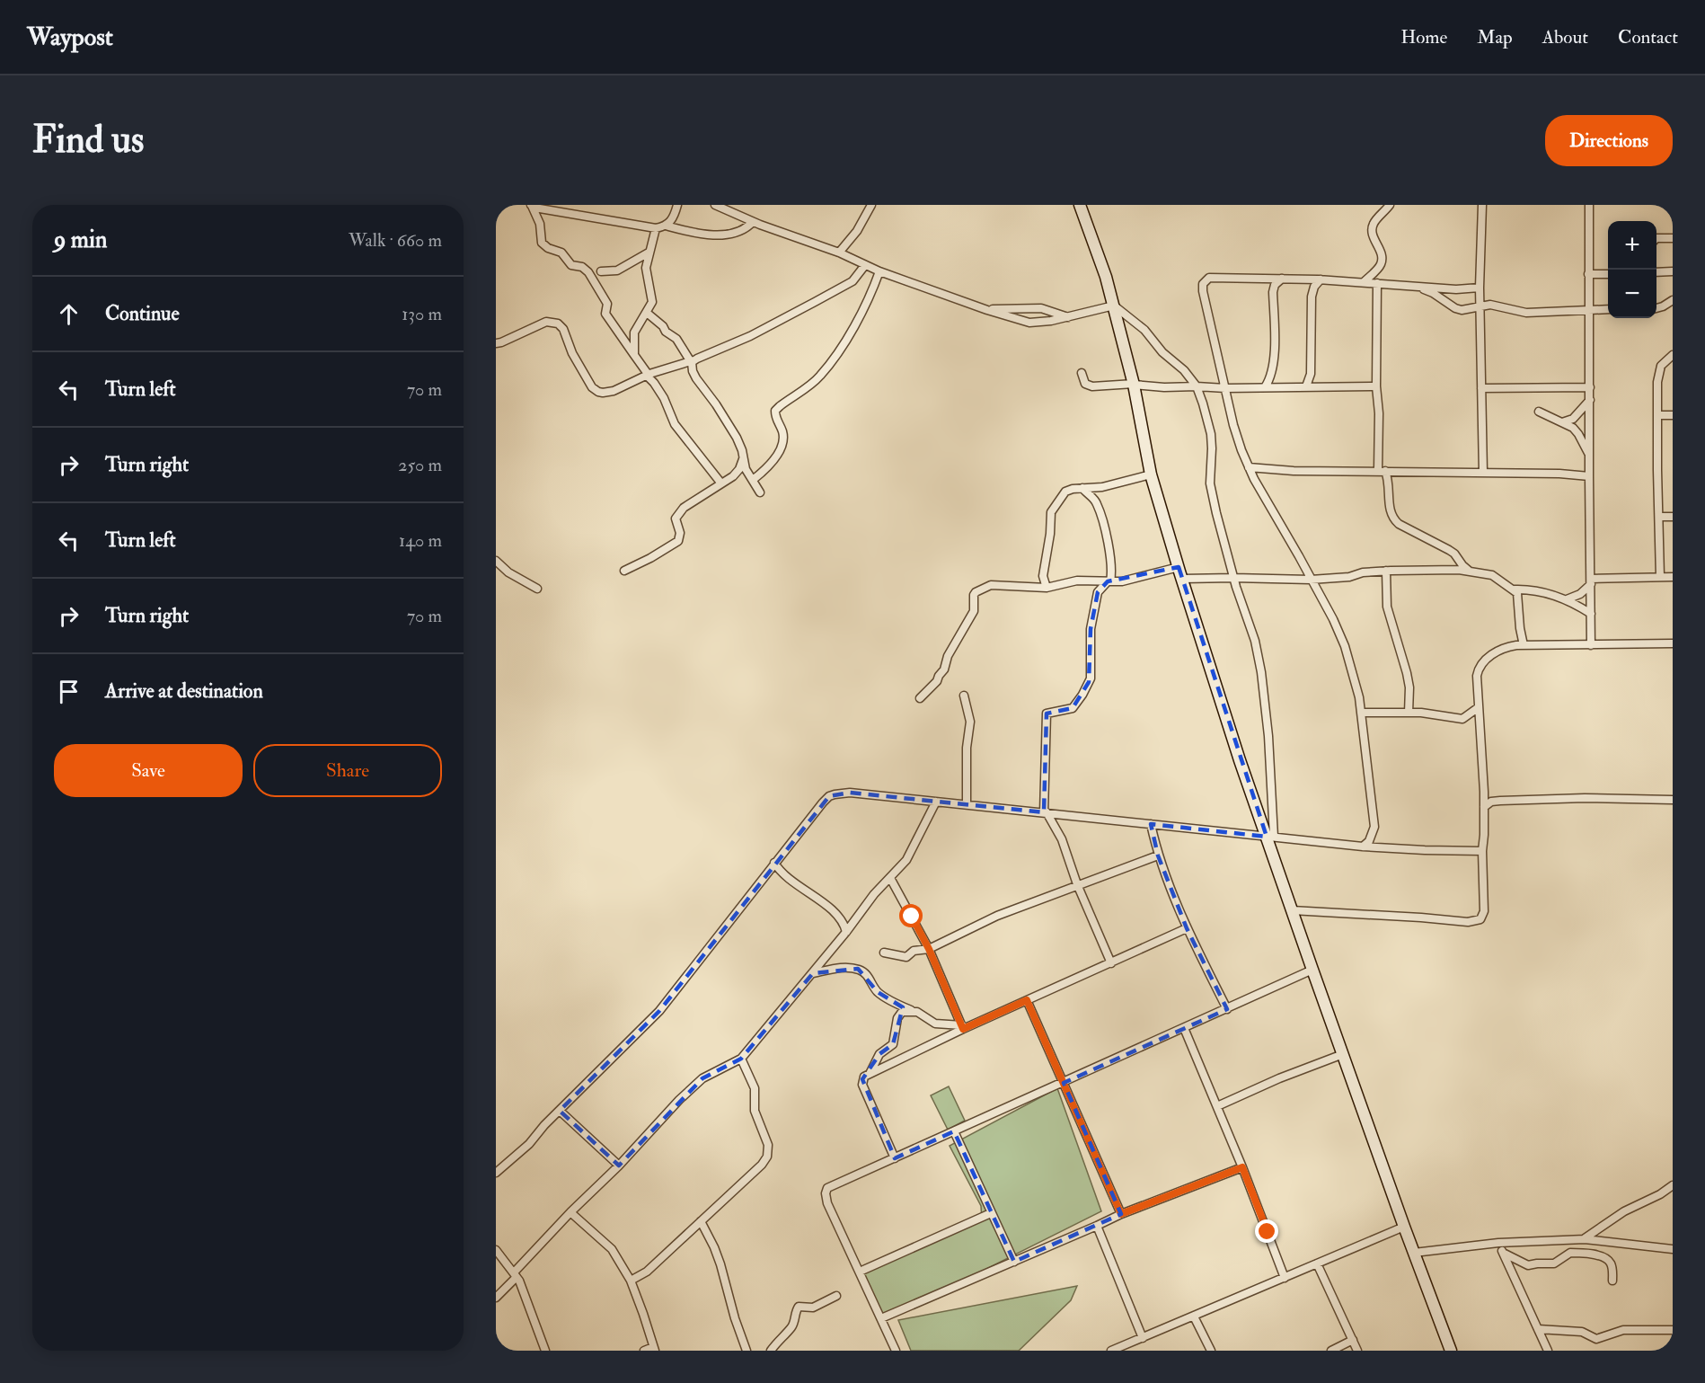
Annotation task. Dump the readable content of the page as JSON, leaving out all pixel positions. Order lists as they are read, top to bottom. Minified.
{"page":{"header":"Waypost","nav":["Home","Map","About","Contact"],"buttons":["Directions",["Save","Share"]],"title":"Find us","heading":["9 min","Walk · 660 m"],"map_buttons":["+","−"],"list":[["Continue","130 m"],["Turn left","70 m"],["Turn right","250 m"],["Turn left","140 m"],["Turn right","70 m"],"Arrive at destination"]}}
